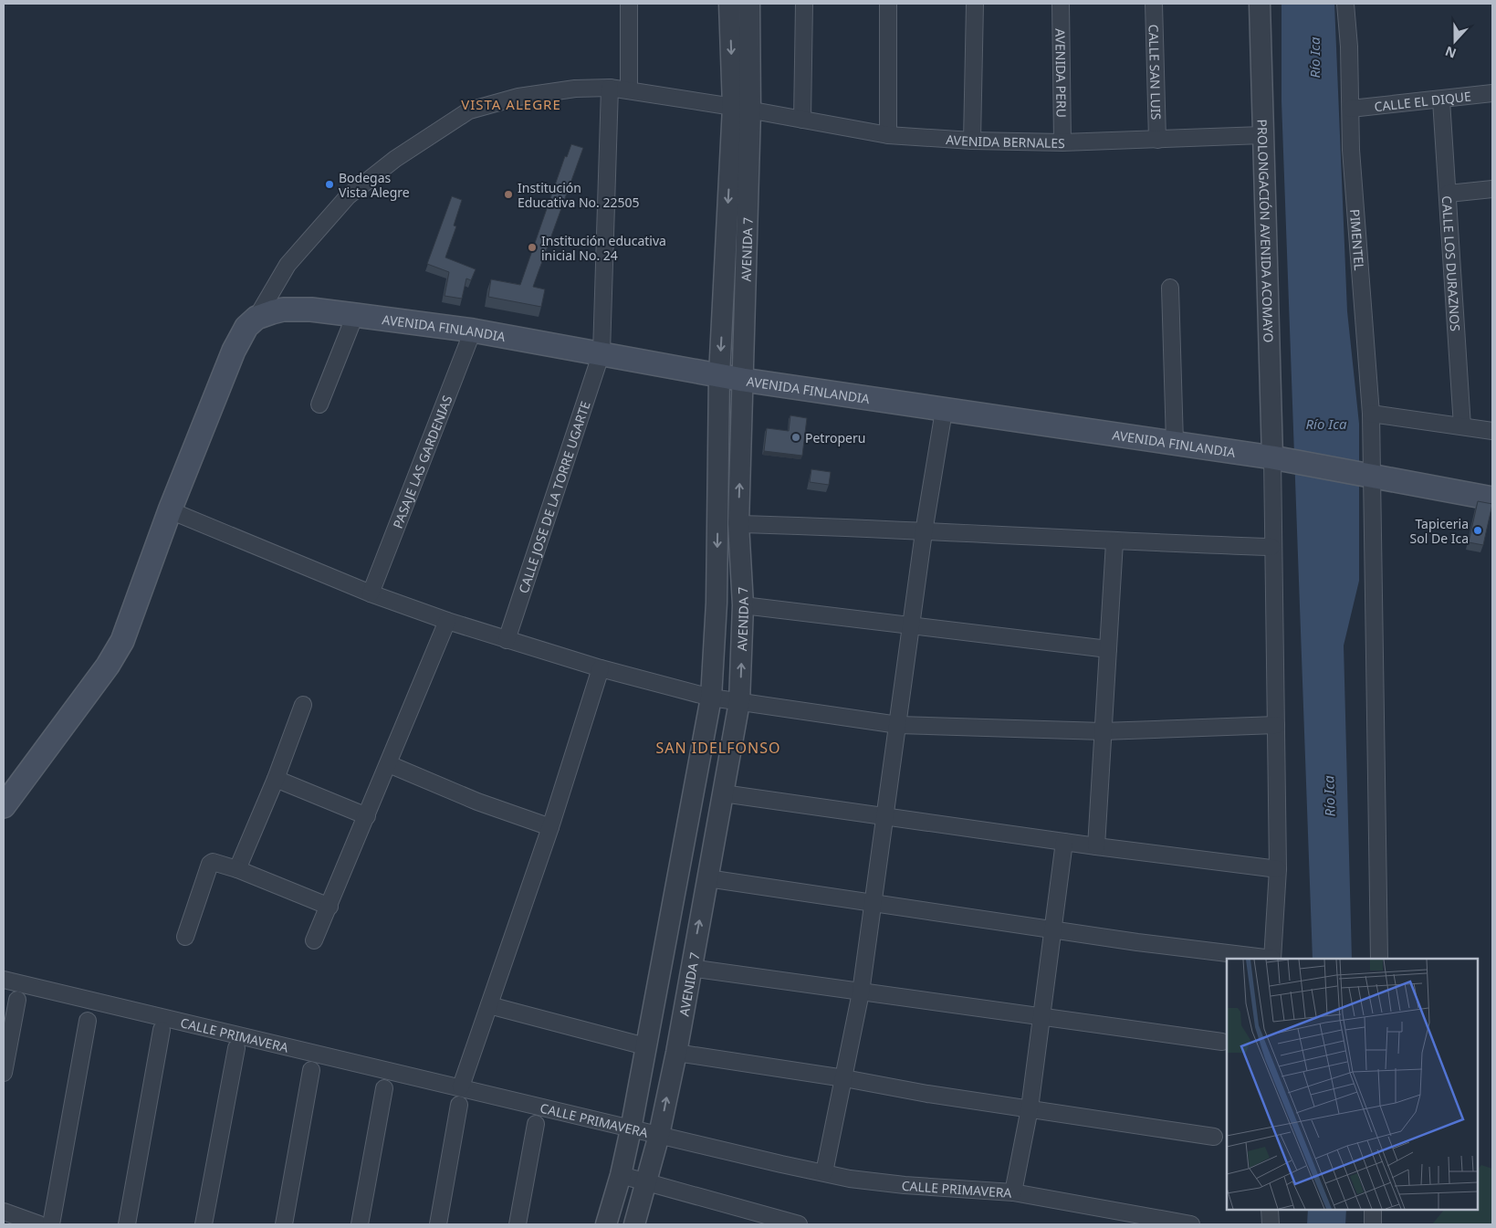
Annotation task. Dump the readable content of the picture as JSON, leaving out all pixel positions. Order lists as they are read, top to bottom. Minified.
{"streets":{"main road":["AVENIDA FINLANDIA"],"street":["CALLE SAN LUIS","AVENIDA PERU","CALLE EL DIQUE","AVENIDA BERNALES","PROLONGACIÓN AVENIDA ACOMAYO","PIMENTEL","AVENIDA 7","CALLE LOS DURAZNOS","PASAJE LAS GARDENIAS","CALLE JOSE DE LA TORRE UGARTE","CALLE PRIMAVERA"]},"crossings":[["CALLE SAN LUIS","AVENIDA BERNALES"],["AVENIDA PERU","AVENIDA BERNALES"],["CALLE EL DIQUE","PIMENTEL"],["CALLE EL DIQUE","CALLE LOS DURAZNOS"],["AVENIDA BERNALES","PROLONGACIÓN AVENIDA ACOMAYO"],["AVENIDA BERNALES","AVENIDA 7"],["AVENIDA BERNALES","AVENIDA FINLANDIA"],["AVENIDA BERNALES","CALLE JOSE DE LA TORRE UGARTE"],["PROLONGACIÓN AVENIDA ACOMAYO","AVENIDA FINLANDIA"],["PIMENTEL","AVENIDA FINLANDIA"],["AVENIDA 7","AVENIDA FINLANDIA"],["AVENIDA 7","CALLE PRIMAVERA"],["AVENIDA FINLANDIA","PASAJE LAS GARDENIAS"],["AVENIDA FINLANDIA","CALLE JOSE DE LA TORRE UGARTE"]],"districts":["VISTA ALEGRE","SAN IDELFONSO"],"water":["Río Ica"],"places":["Bodegas Vista Alegre","Institución Educativa No. 22505","Institución educativa inicial No. 24","Petroperu","Tapiceria Sol De Ica"],"north":"bottom"}
